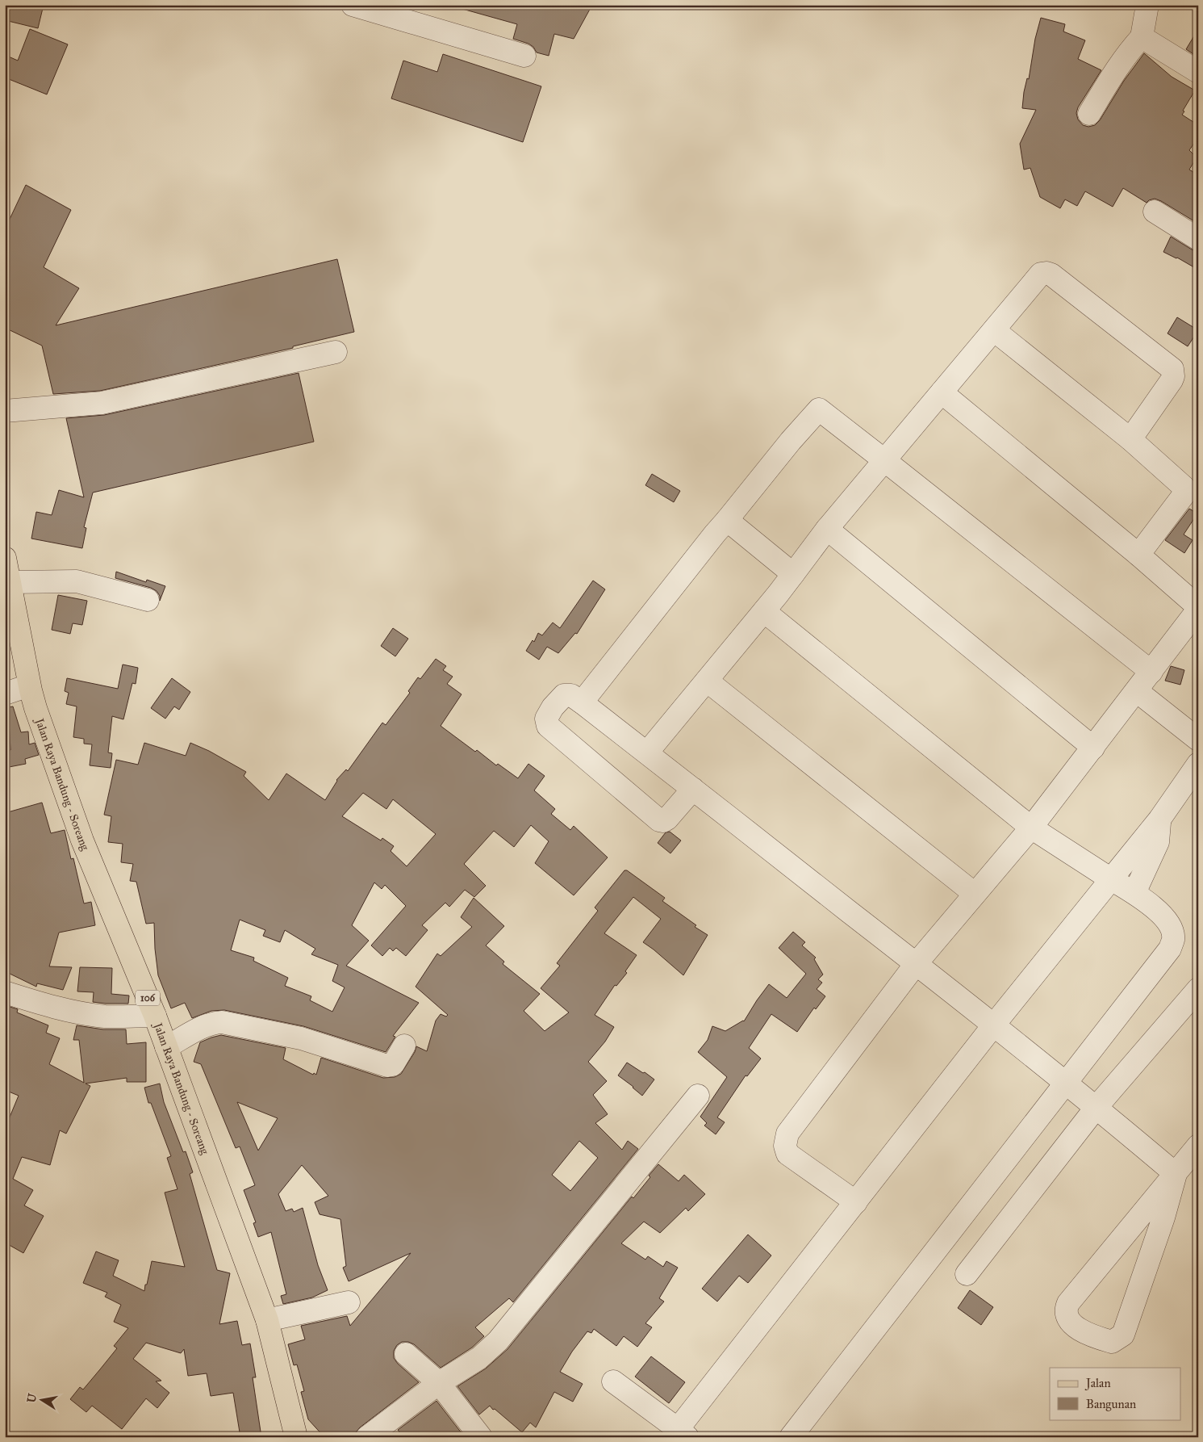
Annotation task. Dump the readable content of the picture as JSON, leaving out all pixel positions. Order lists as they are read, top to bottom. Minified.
{"streets":{"main road":["Jalan Raya Bandung - Soreang","106"]},"legend":["Jalan","Bangunan"],"north":"left"}
